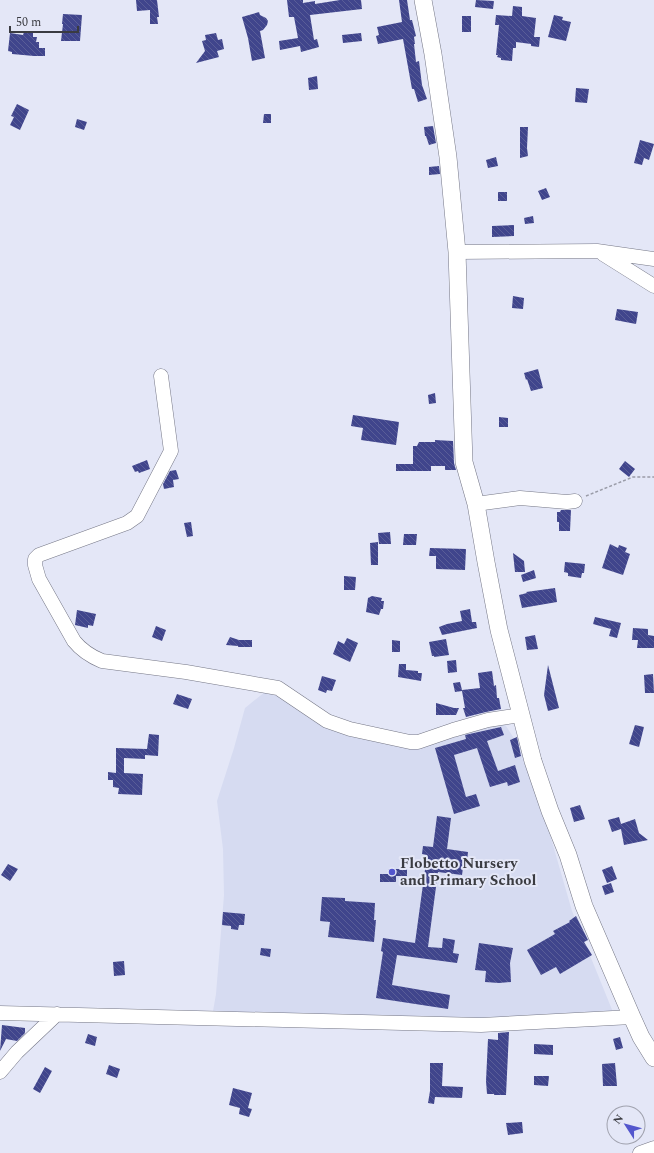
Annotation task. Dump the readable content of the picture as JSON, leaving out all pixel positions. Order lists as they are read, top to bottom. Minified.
{"places":["Flobetto Nursery and Primary School"],"scale_bar":"50 m","north":"top left"}
